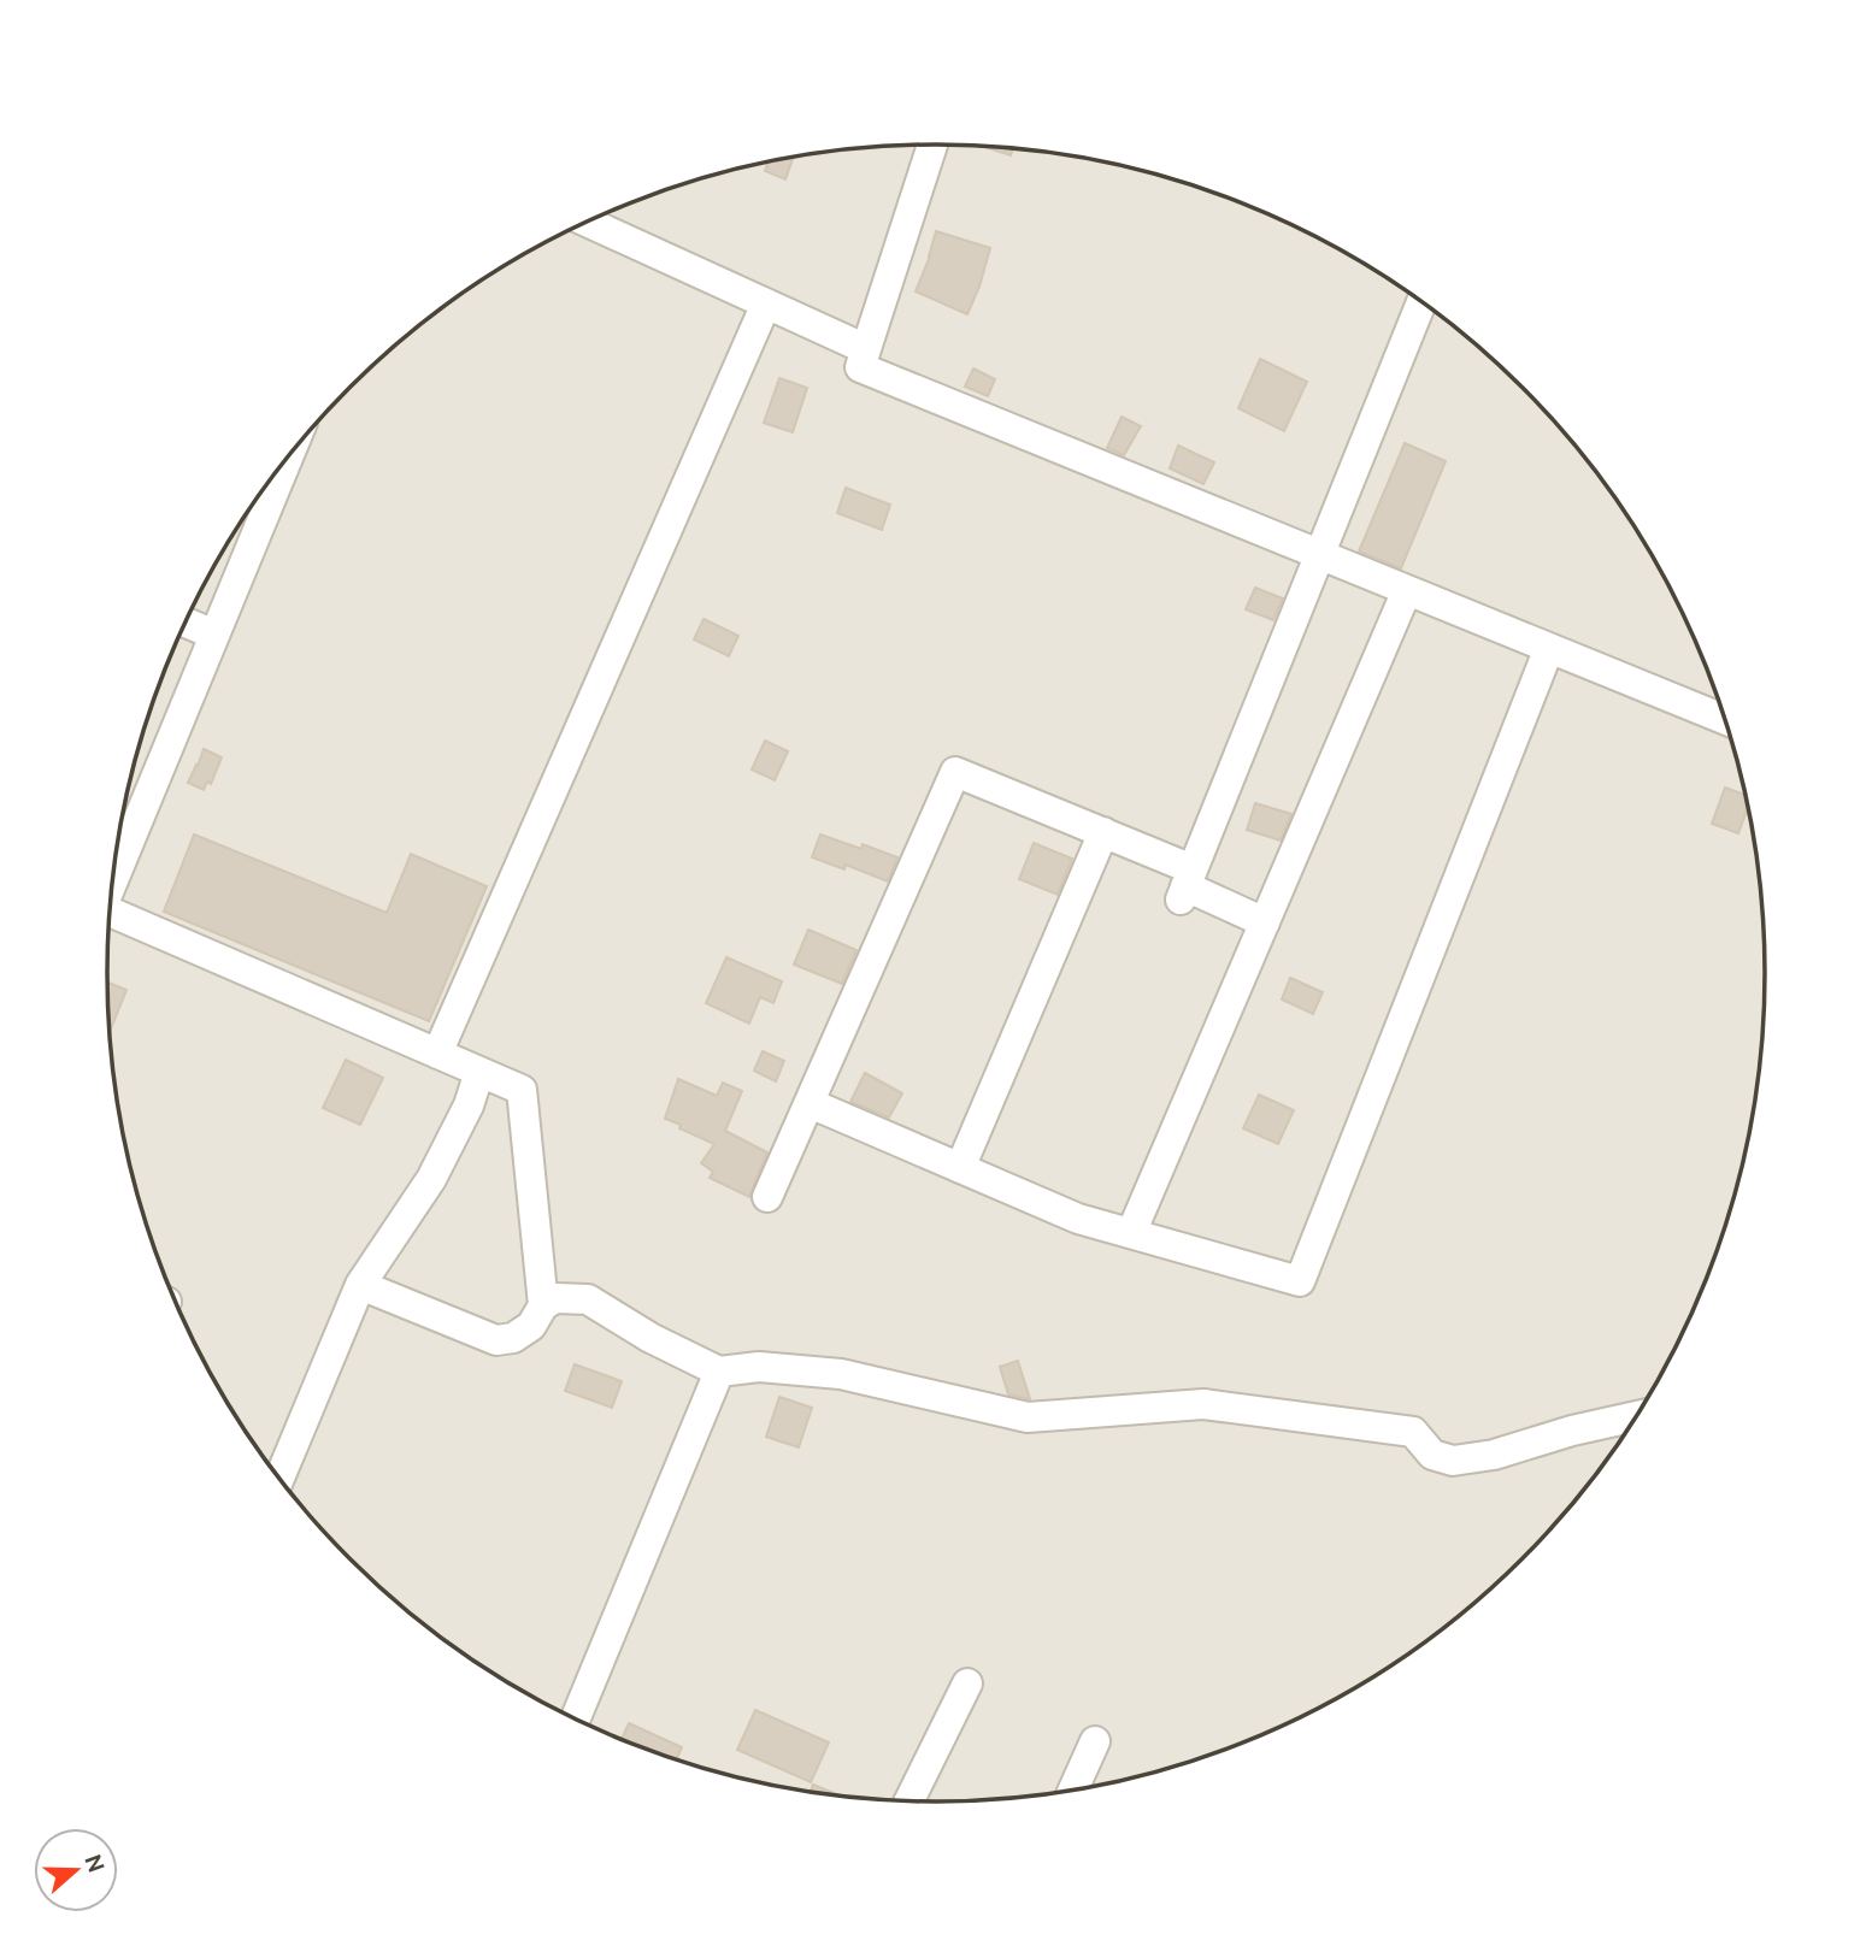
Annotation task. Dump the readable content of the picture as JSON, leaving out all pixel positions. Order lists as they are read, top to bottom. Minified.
{"north":"right"}
